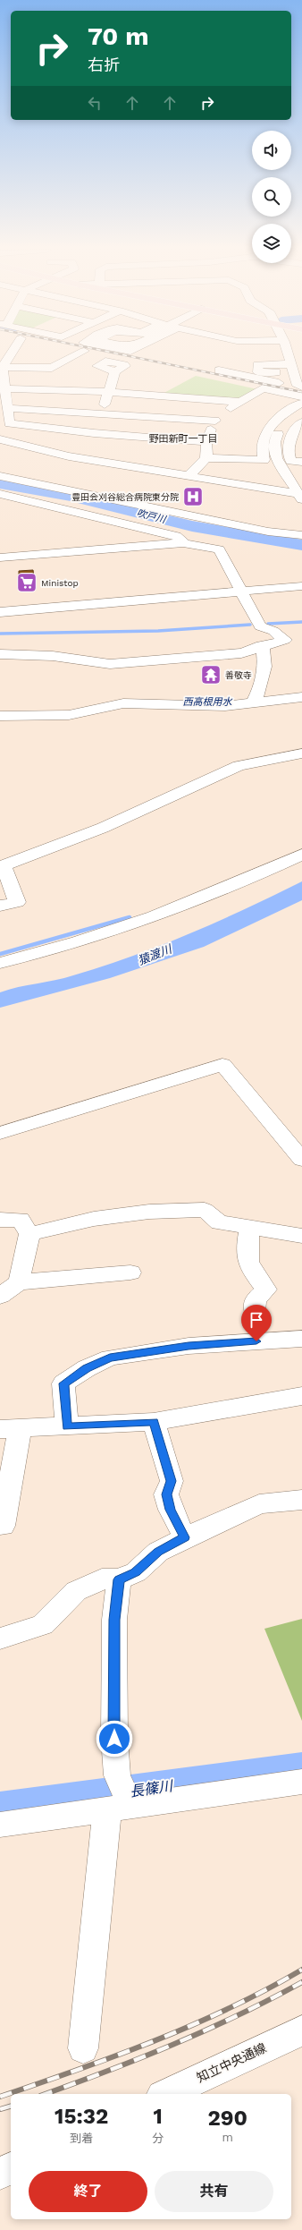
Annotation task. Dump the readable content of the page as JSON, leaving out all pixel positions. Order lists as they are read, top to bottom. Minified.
{"streets":{"street":["知立中央通線"]},"districts":["野田新町一丁目"],"water":["吹戸川","西高根用水","猿渡川","長篠川"],"places":{"hospital":["豊田会刈谷総合病院東分院"],"supermarket":["Ministop"],"temple":["善敬寺"]},"page":{"turn":["70 m","右折"],"eta":["15:32","到着","1","分","290","m"],"buttons":["終了","共有"]}}
